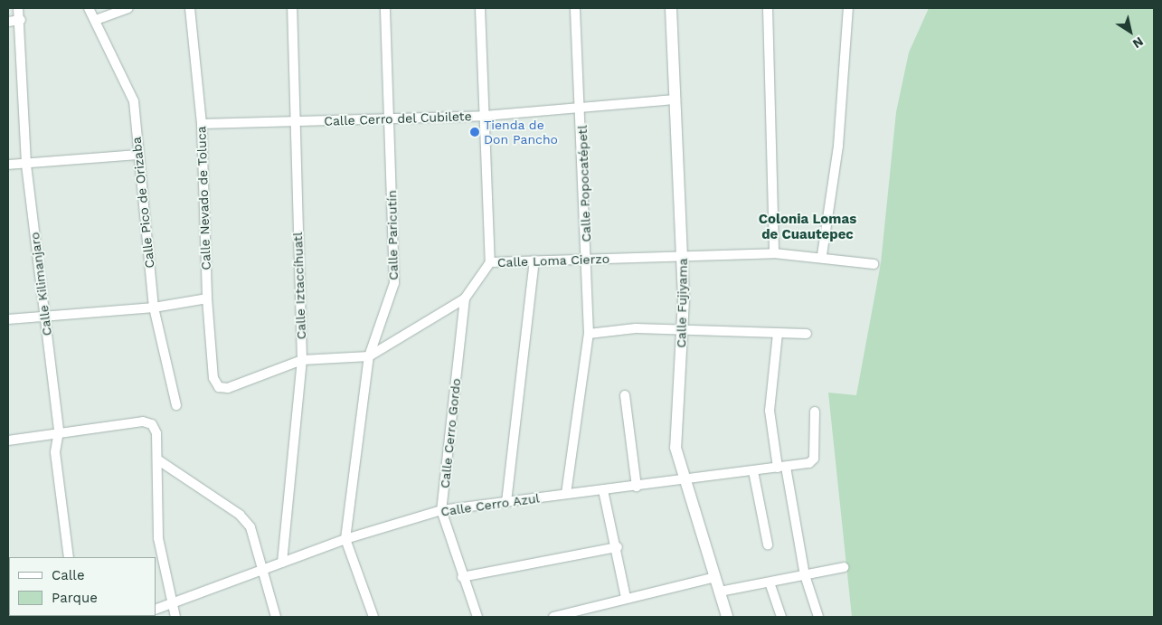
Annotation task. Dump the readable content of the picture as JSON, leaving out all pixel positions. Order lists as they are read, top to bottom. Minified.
{"streets":{"street":["Calle Cerro del Cubilete","Calle Popocatépetl","Calle Nevado de Toluca","Calle Pico de Orizaba","Calle Paricutín","Calle Loma Cierzo","Calle Kilimanjaro","Calle Iztaccíhuatl","Calle Fujiyama","Calle Cerro Gordo","Calle Cerro Azul"]},"crossings":[["Calle Cerro del Cubilete","Calle Popocatépetl"],["Calle Cerro del Cubilete","Calle Nevado de Toluca"],["Calle Cerro del Cubilete","Calle Paricutín"],["Calle Cerro del Cubilete","Calle Iztaccíhuatl"],["Calle Cerro del Cubilete","Calle Fujiyama"],["Calle Popocatépetl","Calle Loma Cierzo"],["Calle Popocatépetl","Calle Cerro Azul"],["Calle Nevado de Toluca","Calle Loma Cierzo"],["Calle Paricutín","Calle Loma Cierzo"],["Calle Paricutín","Calle Cerro Azul"],["Calle Loma Cierzo","Calle Iztaccíhuatl"],["Calle Loma Cierzo","Calle Fujiyama"],["Calle Loma Cierzo","Calle Cerro Gordo"],["Calle Iztaccíhuatl","Calle Cerro Azul"],["Calle Fujiyama","Calle Cerro Azul"],["Calle Cerro Gordo","Calle Cerro Azul"]],"districts":["Colonia Lomas de Cuautepec"],"places":["Tienda de Don Pancho"],"legend":["Calle","Parque"],"north":"bottom right"}
